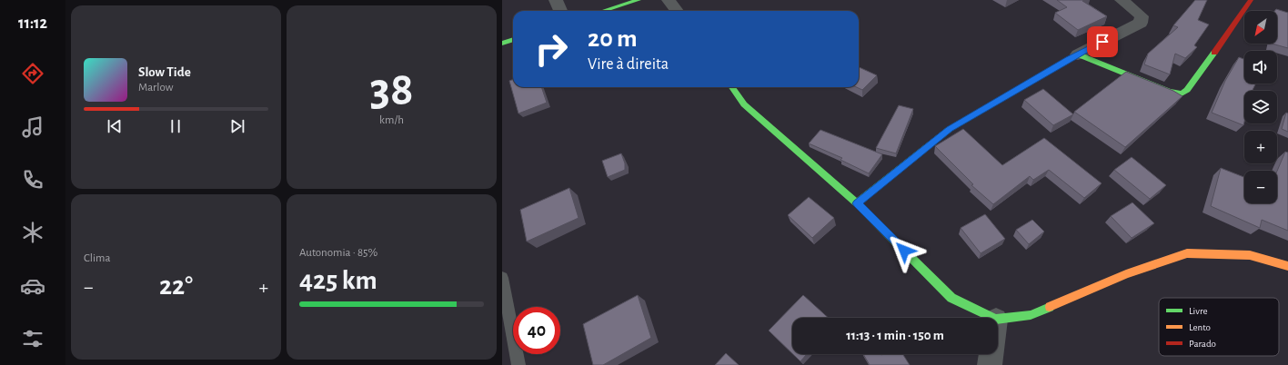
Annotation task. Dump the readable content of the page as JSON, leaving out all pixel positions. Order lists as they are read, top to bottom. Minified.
{"legend":["Livre","Lento","Parado"],"north":"bottom left","page":{"tabs":"11:12","tile":[["38","km/h"],"Clima",["Autonomia · 85%","425 km"]],"map_buttons":["+","−"],"turn":["20 m","Vire à direita"],"song":["Slow Tide","Marlow"],"heat":["−","22°","+"],"limit":"40","trip":"11:13 · 1 min · 150 m"}}
